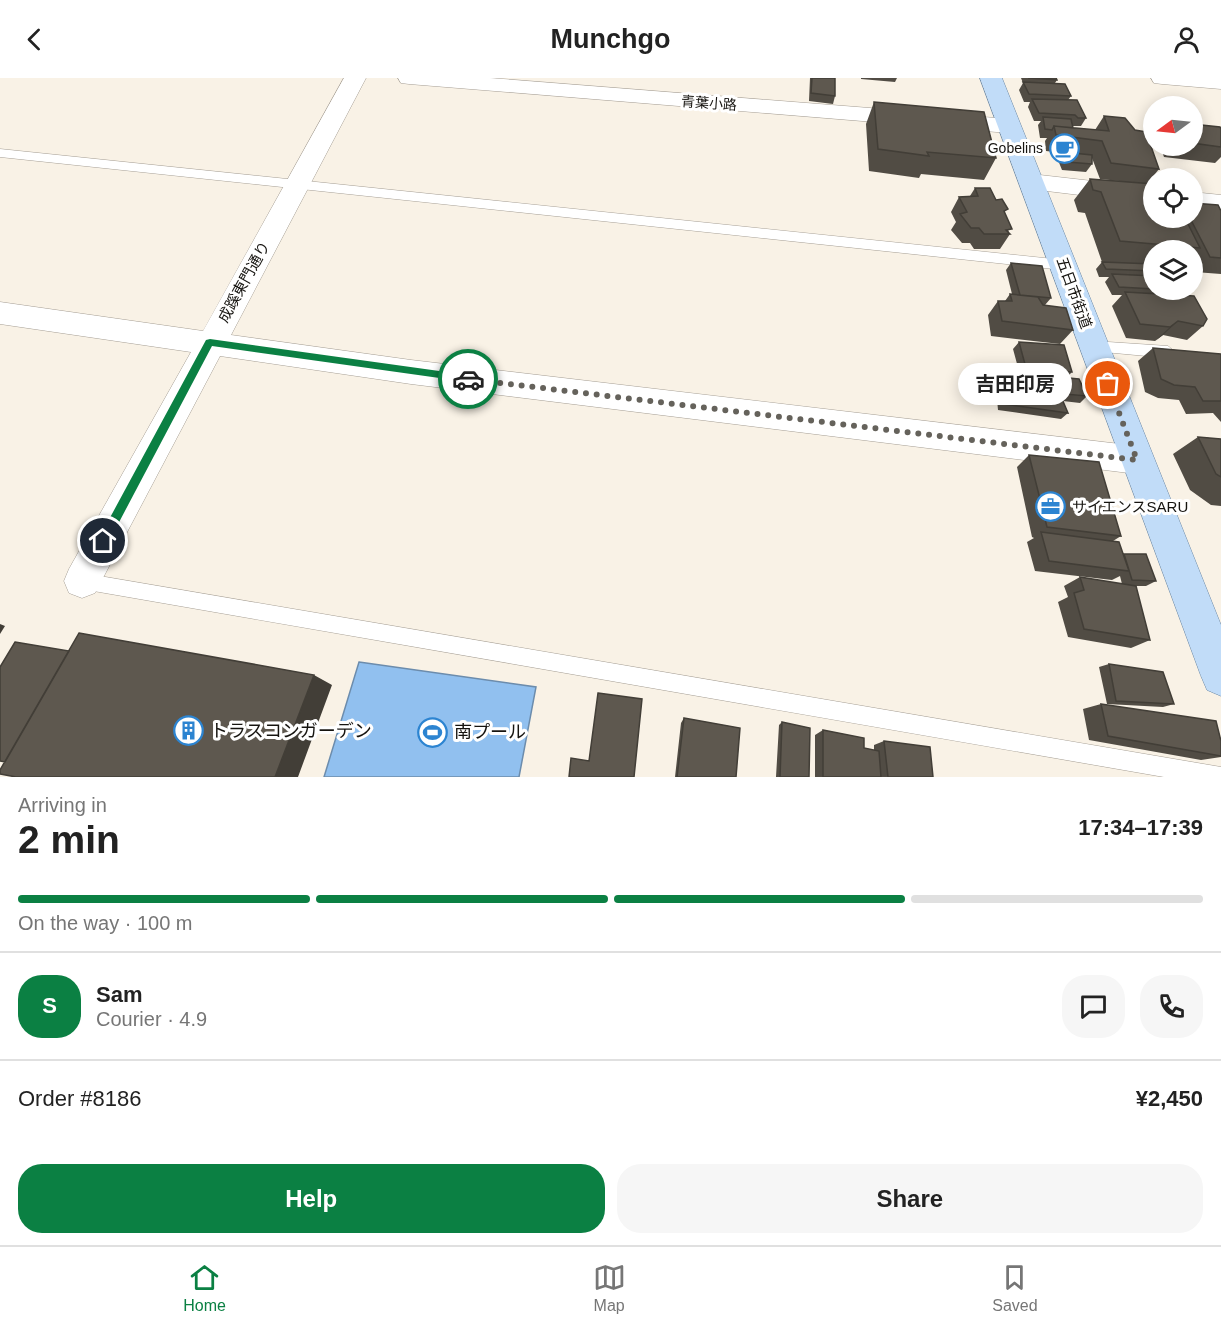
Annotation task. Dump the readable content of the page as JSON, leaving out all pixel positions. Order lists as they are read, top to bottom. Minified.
{"streets":{"main road":["五日市街道"],"street":["青葉小路","成蹊東門通り"]},"crossings":[["青葉小路","五日市街道"]],"places":{"cafe":["Gobelins"],"other":["吉田印房"],"office":["サイエンスSARU"],"building":["トラスコンガーデン"],"sports":["南プール"]},"north":"left","page":{"header":"Munchgo","bubble":"吉田印房","heading":["2 min","Arriving in","17:34–17:39"],"panel":["Sam","Courier · 4.9","Order #8186","¥2,450"],"bar":"On the way · 100 m","round":"S","buttons":["Help","Share"],"tabs":["Home","Map","Saved"]}}
